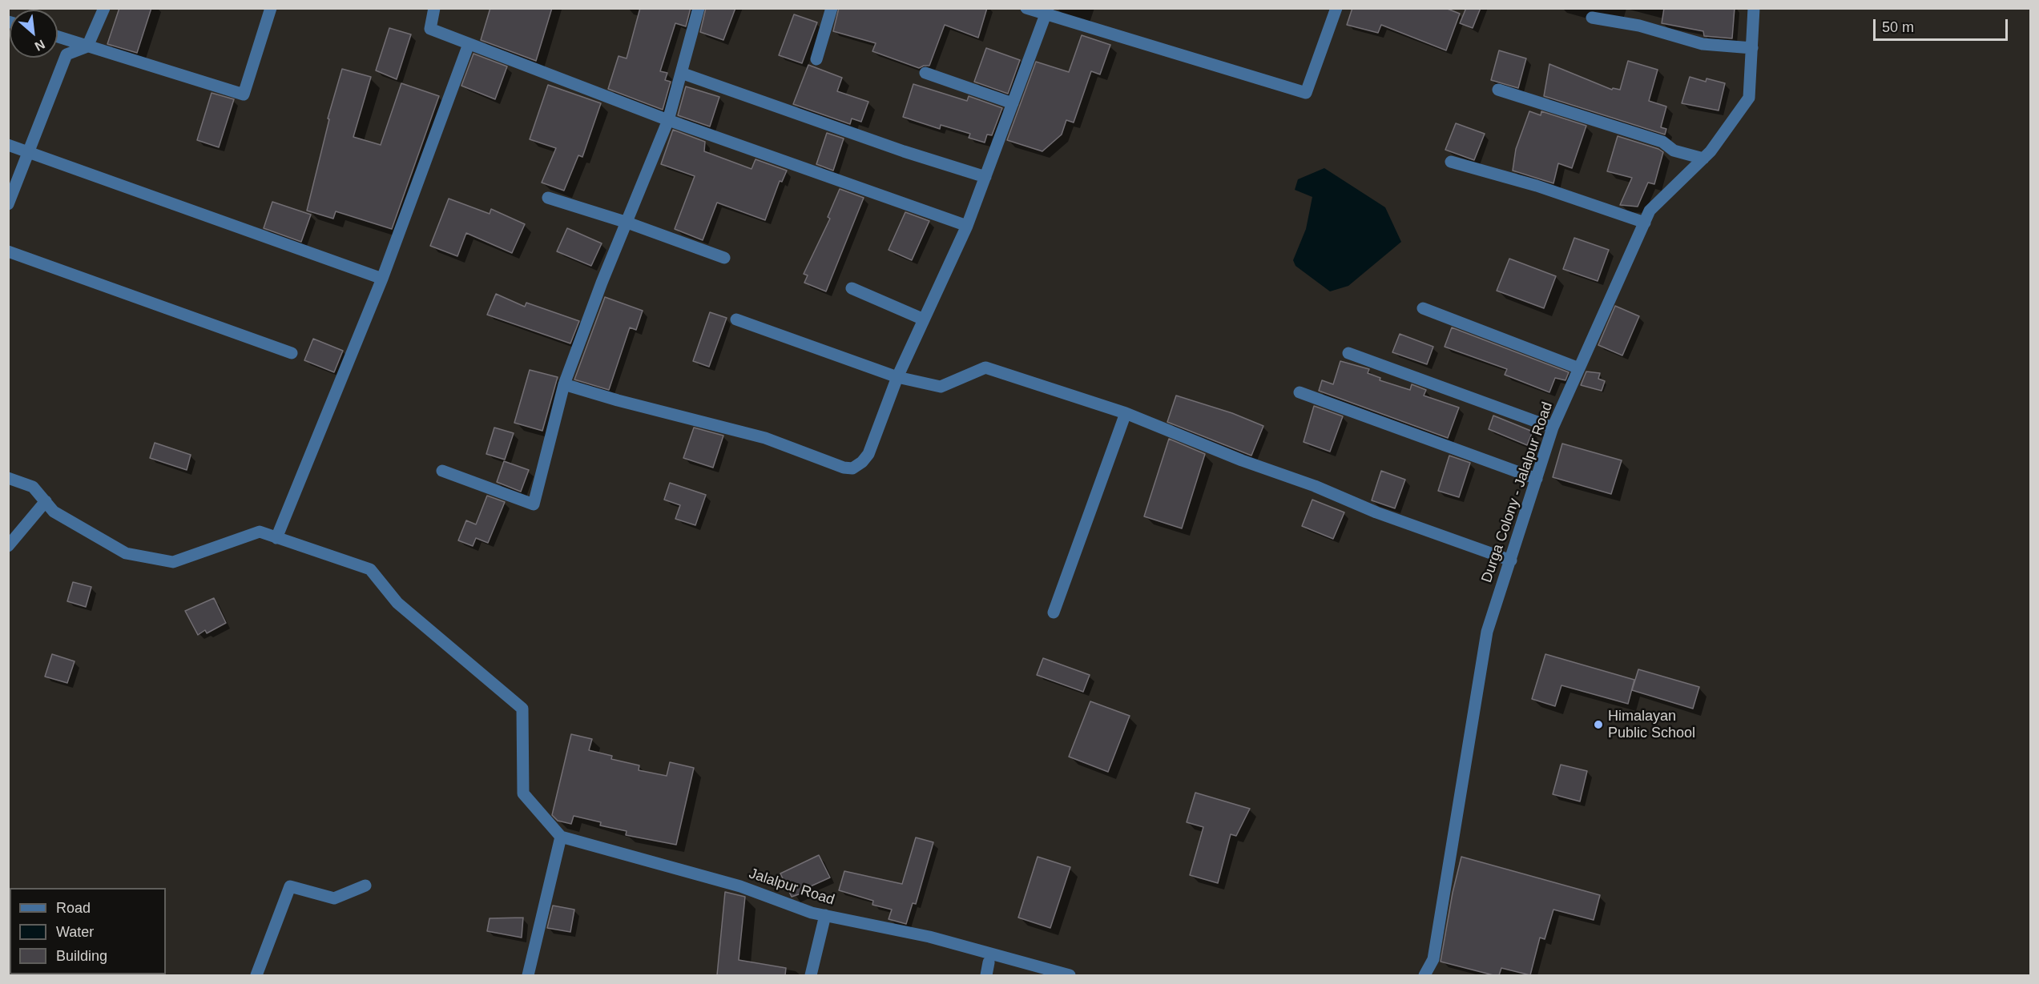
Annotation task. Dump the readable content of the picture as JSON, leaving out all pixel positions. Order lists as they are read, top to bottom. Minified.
{"streets":{"street":["Durga Colony - Jalalpur Road","Jalalpur Road"]},"places":["Himalayan Public School"],"legend":["Road","Water","Building"],"scale_bar":"50 m","north":"bottom right"}
